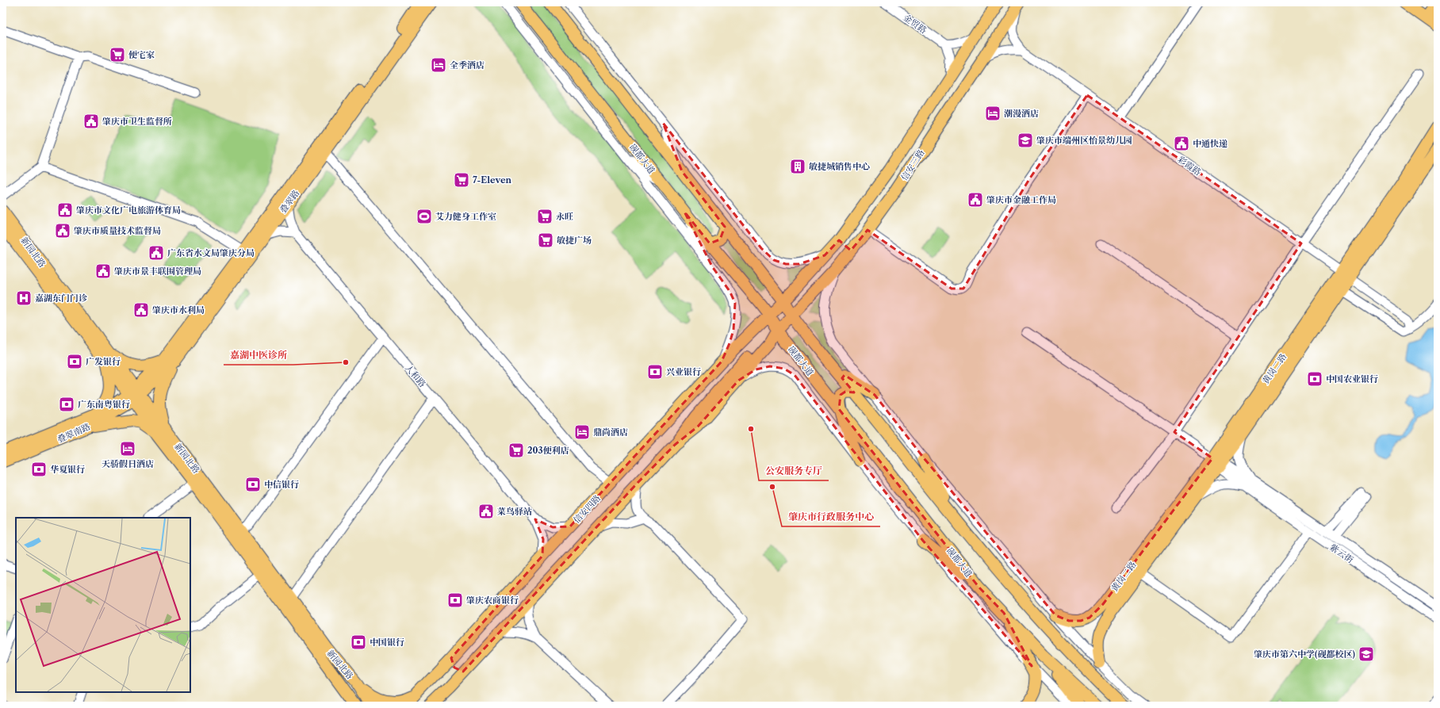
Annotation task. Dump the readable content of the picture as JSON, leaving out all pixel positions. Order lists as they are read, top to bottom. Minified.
{"streets":{"main road":["砚都大道","信安三路","叠翠路","新园北路","黄岗二路","叠翠南路","信安四路"],"street":["金贸路","彩霞路","人和路","紫云街"]},"crossings":[["砚都大道","信安三路"],["砚都大道","信安四路"],["信安三路","彩霞路"],["信安三路","信安四路"],["彩霞路","黄岗二路"],["叠翠路","新园北路"],["叠翠路","叠翠南路"],["新园北路","叠翠南路"],["黄岗二路","紫云街"]],"places":{"supermarket":["便宅家","7-Eleven","永旺","敏捷广场","203便利店"],"hotel":["全季酒店","潮漫酒店","鼎尚酒店","天骄假日酒店"],"public building":["肇庆市卫生监督所","中通快递","肇庆市金融工作局","肇庆市文化广电旅游体育局","肇庆市质量技术监督局","广东省水文局肇庆分局","肇庆市景丰联围管理局","肇庆市水利局","菜鸟驿站"],"school or university":["肇庆市端州区怡景幼儿园","肇庆市第六中学(砚都校区)"],"building":["敏捷城销售中心"],"sports":["艾力健身工作室"],"hospital":["嘉湖东门门诊"],"bank":["广发银行","兴业银行","中国农业银行","广东南粤银行","华夏银行","中信银行","肇庆农商银行","中国银行"],"other":["嘉湖中医诊所","公安服务专厅","肇庆市行政服务中心"]}}
